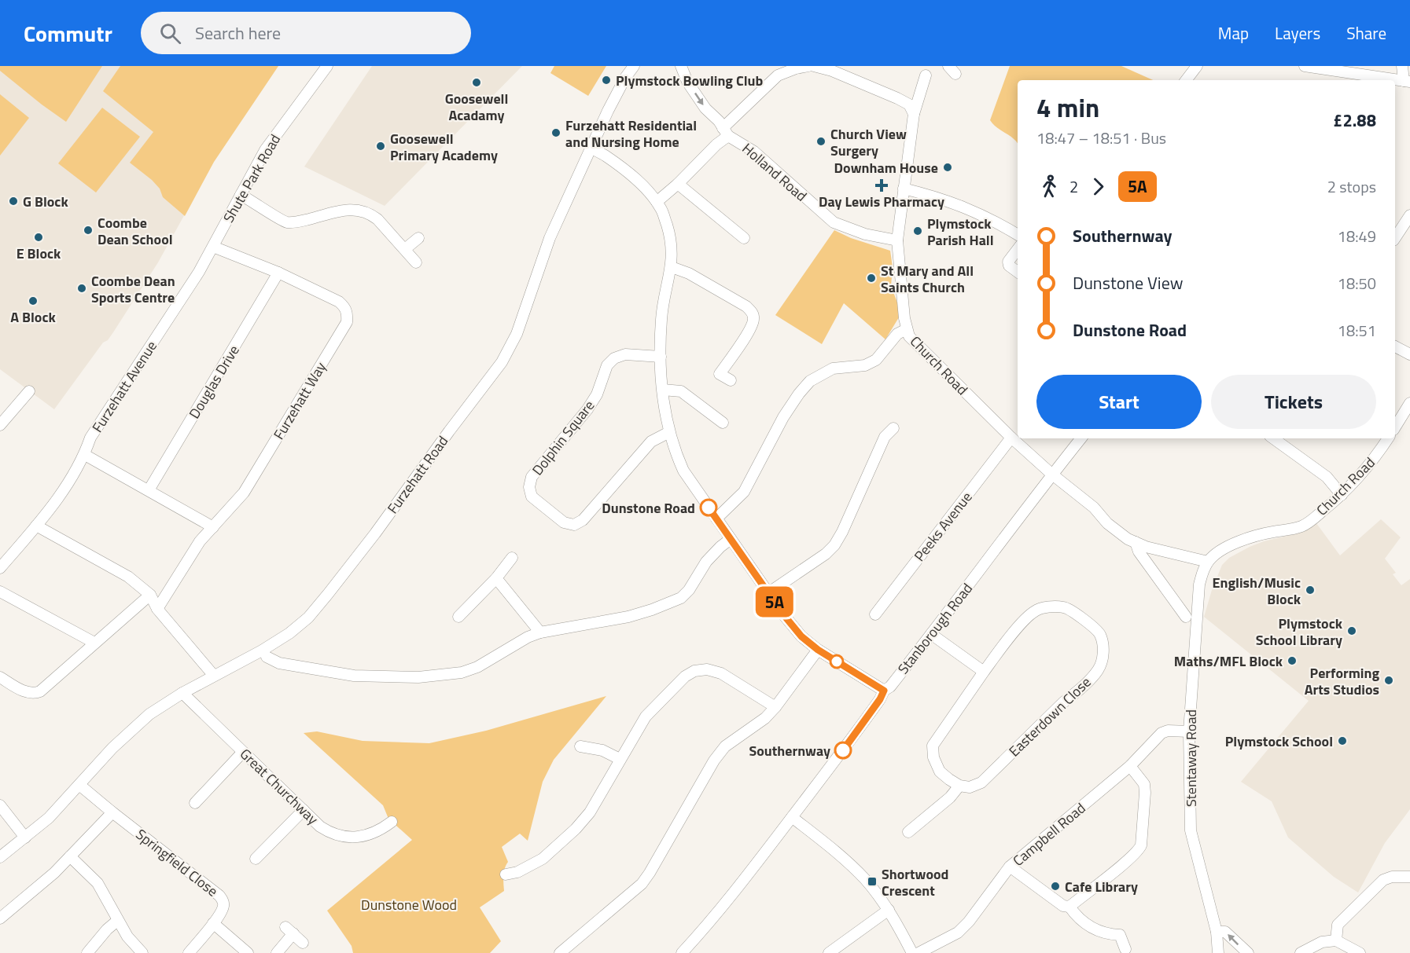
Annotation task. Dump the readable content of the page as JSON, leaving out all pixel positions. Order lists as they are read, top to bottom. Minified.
{"streets":{"street":["Holland Road","Shute Park Road","Church Road","Douglas Drive","Furzehatt Avenue","Furzehatt Way","Dolphin Square","Furzehatt Road","Peeks Avenue","Stanborough Road","Easterdown Close","Stentaway Road","Great Churchway","Campbell Road","Springfield Close"]},"crossings":[["Holland Road","Church Road"],["Shute Park Road","Furzehatt Avenue"],["Shute Park Road","Furzehatt Way"],["Church Road","Peeks Avenue"],["Church Road","Stanborough Road"],["Church Road","Stentaway Road"],["Douglas Drive","Furzehatt Way"],["Furzehatt Avenue","Furzehatt Way"],["Furzehatt Road","Great Churchway"],["Furzehatt Road","Springfield Close"],["Stentaway Road","Campbell Road"]],"parks":["Dunstone Wood"],"places":{"other":["Plymstock Bowling Club","Goosewell Acadamy","Furzehatt Residential and Nursing Home","Church View Surgery","Goosewell Primary Academy","Downham House","G Block","Coombe Dean School","Plymstock Parish Hall","E Block","St Mary and All Saints Church","Coombe Dean Sports Centre","A Block","Dunstone Road","English/Music Block","Plymstock School Library","Maths/MFL Block","Performing Arts Studios","Plymstock School","Southernway","Cafe Library"],"health":["Day Lewis Pharmacy"],"transit":["Shortwood Crescent"]},"lines":["bus line 5A"],"page":{"header":"Commutr","search":"Search here","nav":["Map","Layers","Share"],"on_map":"5A","heading":["4 min","18:47 – 18:51 · Bus","£2.88"],"legs":["2","5A","2 stops"],"list":[{"name":"Southernway","value":"18:49"},{"name":"Dunstone View","value":"18:50"},{"name":"Dunstone Road","value":"18:51"}],"buttons":["Start","Tickets"]}}
